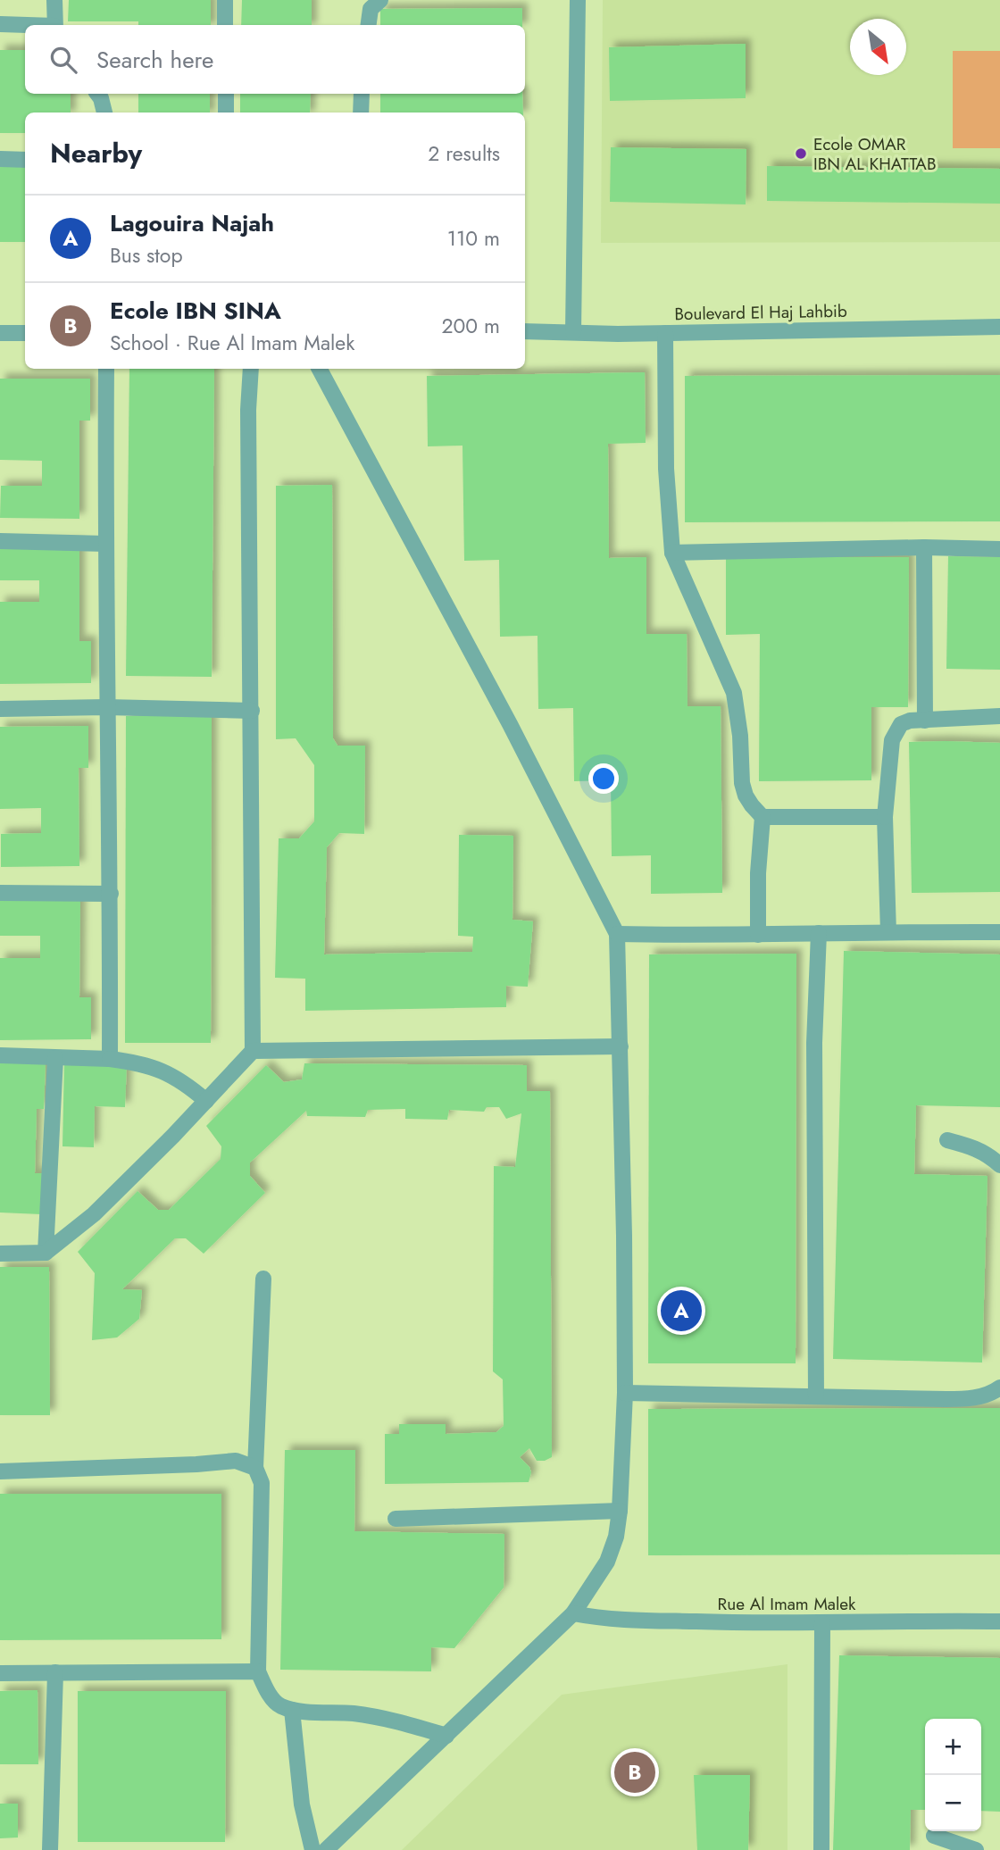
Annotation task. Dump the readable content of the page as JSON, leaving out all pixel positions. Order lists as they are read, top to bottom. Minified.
{"streets":{"street":["Boulevard El Haj Lahbib","Rue Al Imam Malek"]},"places":["Ecole OMAR IBN AL KHATTAB"],"north":"bottom right","page":{"search":"Search here","heading":["Nearby","2 results"],"list":[{"mark":"A","name":"Lagouira Najah","note":"Bus stop","value":"110 m"},{"mark":"B","name":"Ecole IBN SINA","note":"School · Rue Al Imam Malek","value":"200 m"}],"pins":["A","B"],"map_buttons":["+","−"]}}
